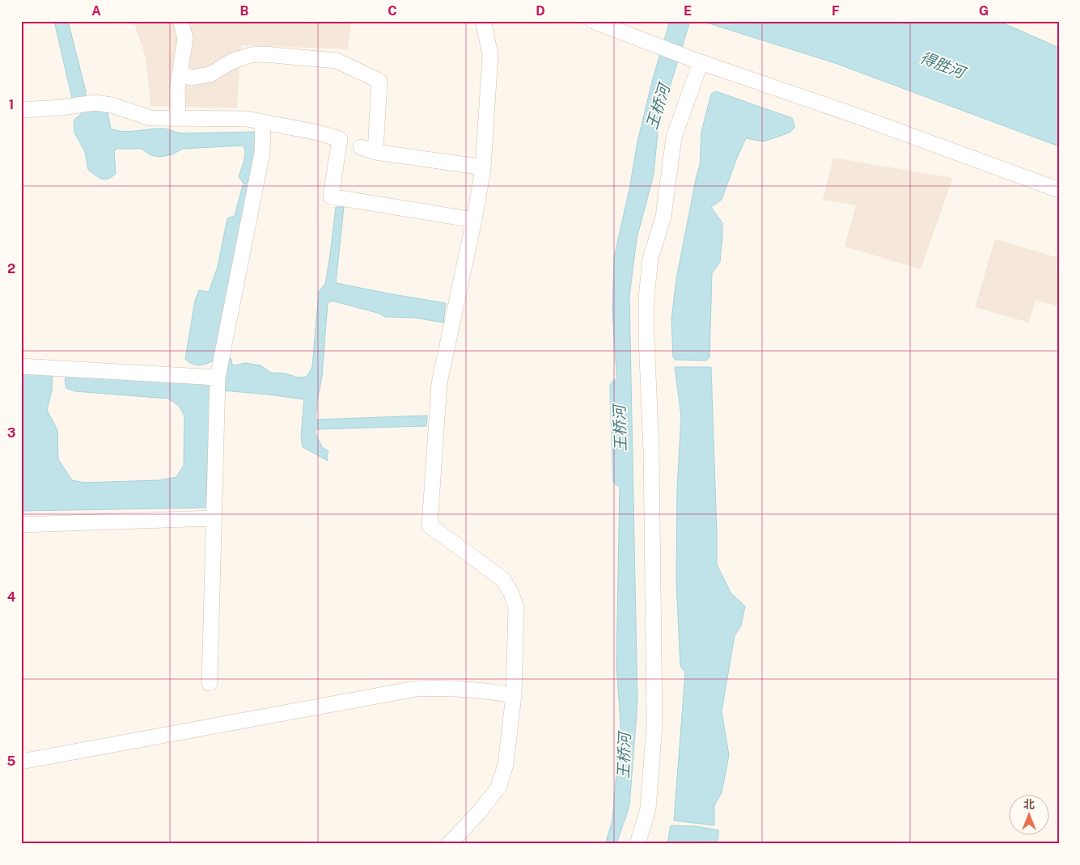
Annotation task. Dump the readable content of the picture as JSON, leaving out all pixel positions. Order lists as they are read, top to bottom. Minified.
{"water":["得胜河","王桥河"],"north":"top","grid":{"columns":["A","B","C","D","E","F","G"],"rows":["1","2","3","4","5"]}}
